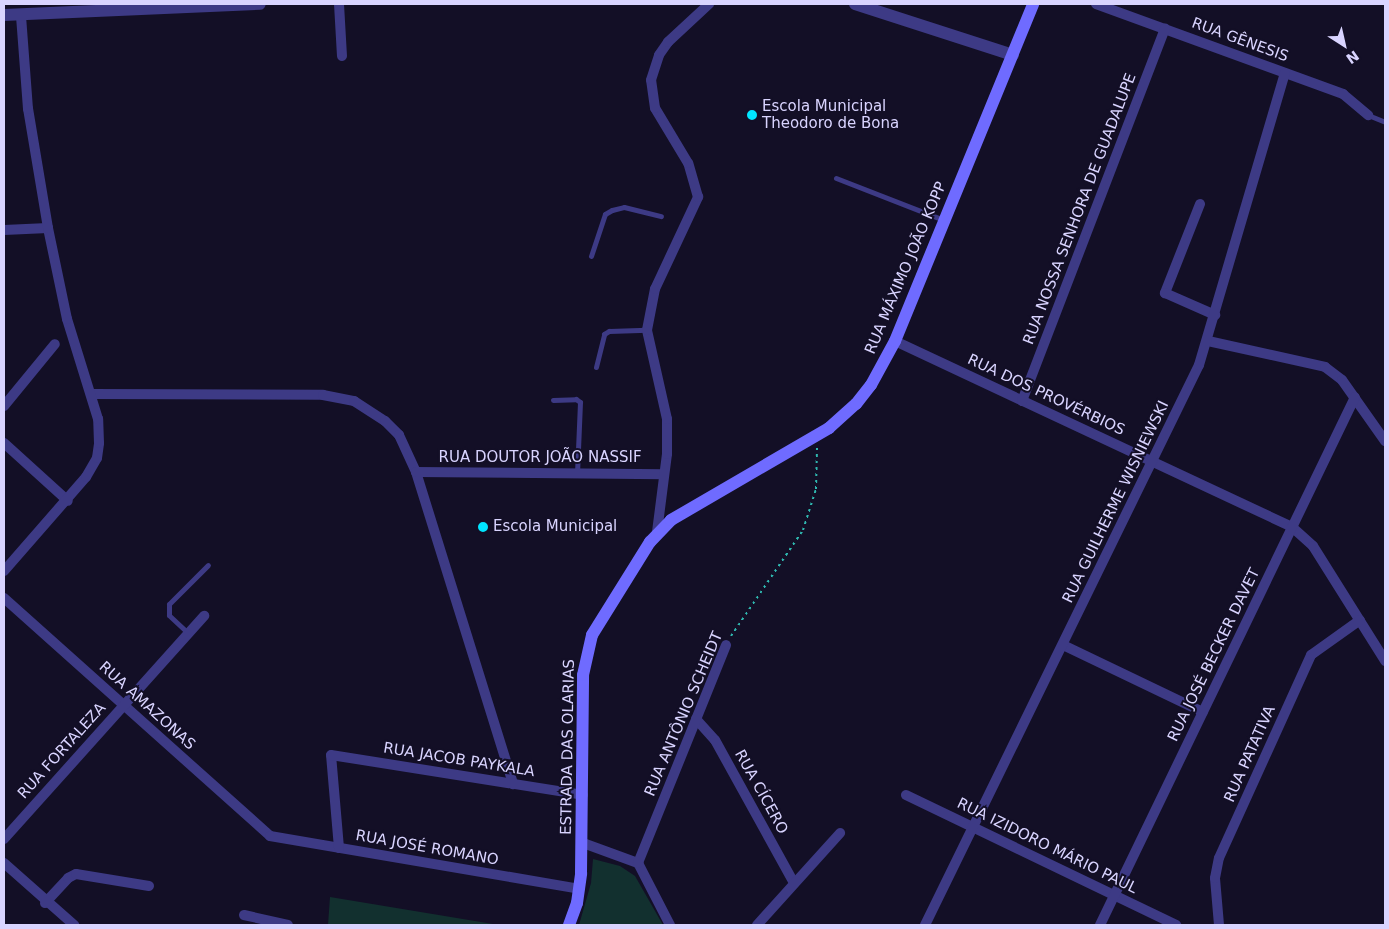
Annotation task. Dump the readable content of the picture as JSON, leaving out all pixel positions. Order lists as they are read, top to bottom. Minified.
{"streets":{"main road":["RUA MÁXIMO JOÃO KOPP","ESTRADA DAS OLARIAS"],"street":["RUA GÊNESIS","RUA NOSSA SENHORA DE GUADALUPE","RUA DOS PROVÉRBIOS","RUA DOUTOR JOÃO NASSIF","RUA GUILHERME WISNIEWSKI","RUA JOSÉ BECKER DAVET","RUA AMAZONAS","RUA ANTÔNIO SCHEIDT","RUA FORTALEZA","RUA PATATIVA","RUA JACOB PAYKALA","RUA CÍCERO","RUA IZIDORO MÁRIO PAUL","RUA JOSÉ ROMANO"]},"crossings":[["RUA GÊNESIS","RUA NOSSA SENHORA DE GUADALUPE"],["RUA GÊNESIS","RUA GUILHERME WISNIEWSKI"],["RUA NOSSA SENHORA DE GUADALUPE","RUA DOS PROVÉRBIOS"],["RUA MÁXIMO JOÃO KOPP","RUA DOS PROVÉRBIOS"],["RUA MÁXIMO JOÃO KOPP","RUA ANTÔNIO SCHEIDT"],["RUA MÁXIMO JOÃO KOPP","ESTRADA DAS OLARIAS"],["RUA DOS PROVÉRBIOS","RUA GUILHERME WISNIEWSKI"],["RUA DOS PROVÉRBIOS","RUA JOSÉ BECKER DAVET"],["RUA DOS PROVÉRBIOS","RUA PATATIVA"],["RUA DOUTOR JOÃO NASSIF","ESTRADA DAS OLARIAS"],["RUA GUILHERME WISNIEWSKI","RUA IZIDORO MÁRIO PAUL"],["RUA JOSÉ BECKER DAVET","RUA IZIDORO MÁRIO PAUL"],["RUA AMAZONAS","RUA FORTALEZA"],["RUA AMAZONAS","RUA JOSÉ ROMANO"],["RUA ANTÔNIO SCHEIDT","RUA CÍCERO"],["ESTRADA DAS OLARIAS","RUA JACOB PAYKALA"],["ESTRADA DAS OLARIAS","RUA JOSÉ ROMANO"],["RUA JACOB PAYKALA","RUA JOSÉ ROMANO"]],"places":["Escola Municipal Theodoro de Bona","Escola Municipal"],"north":"bottom right"}
